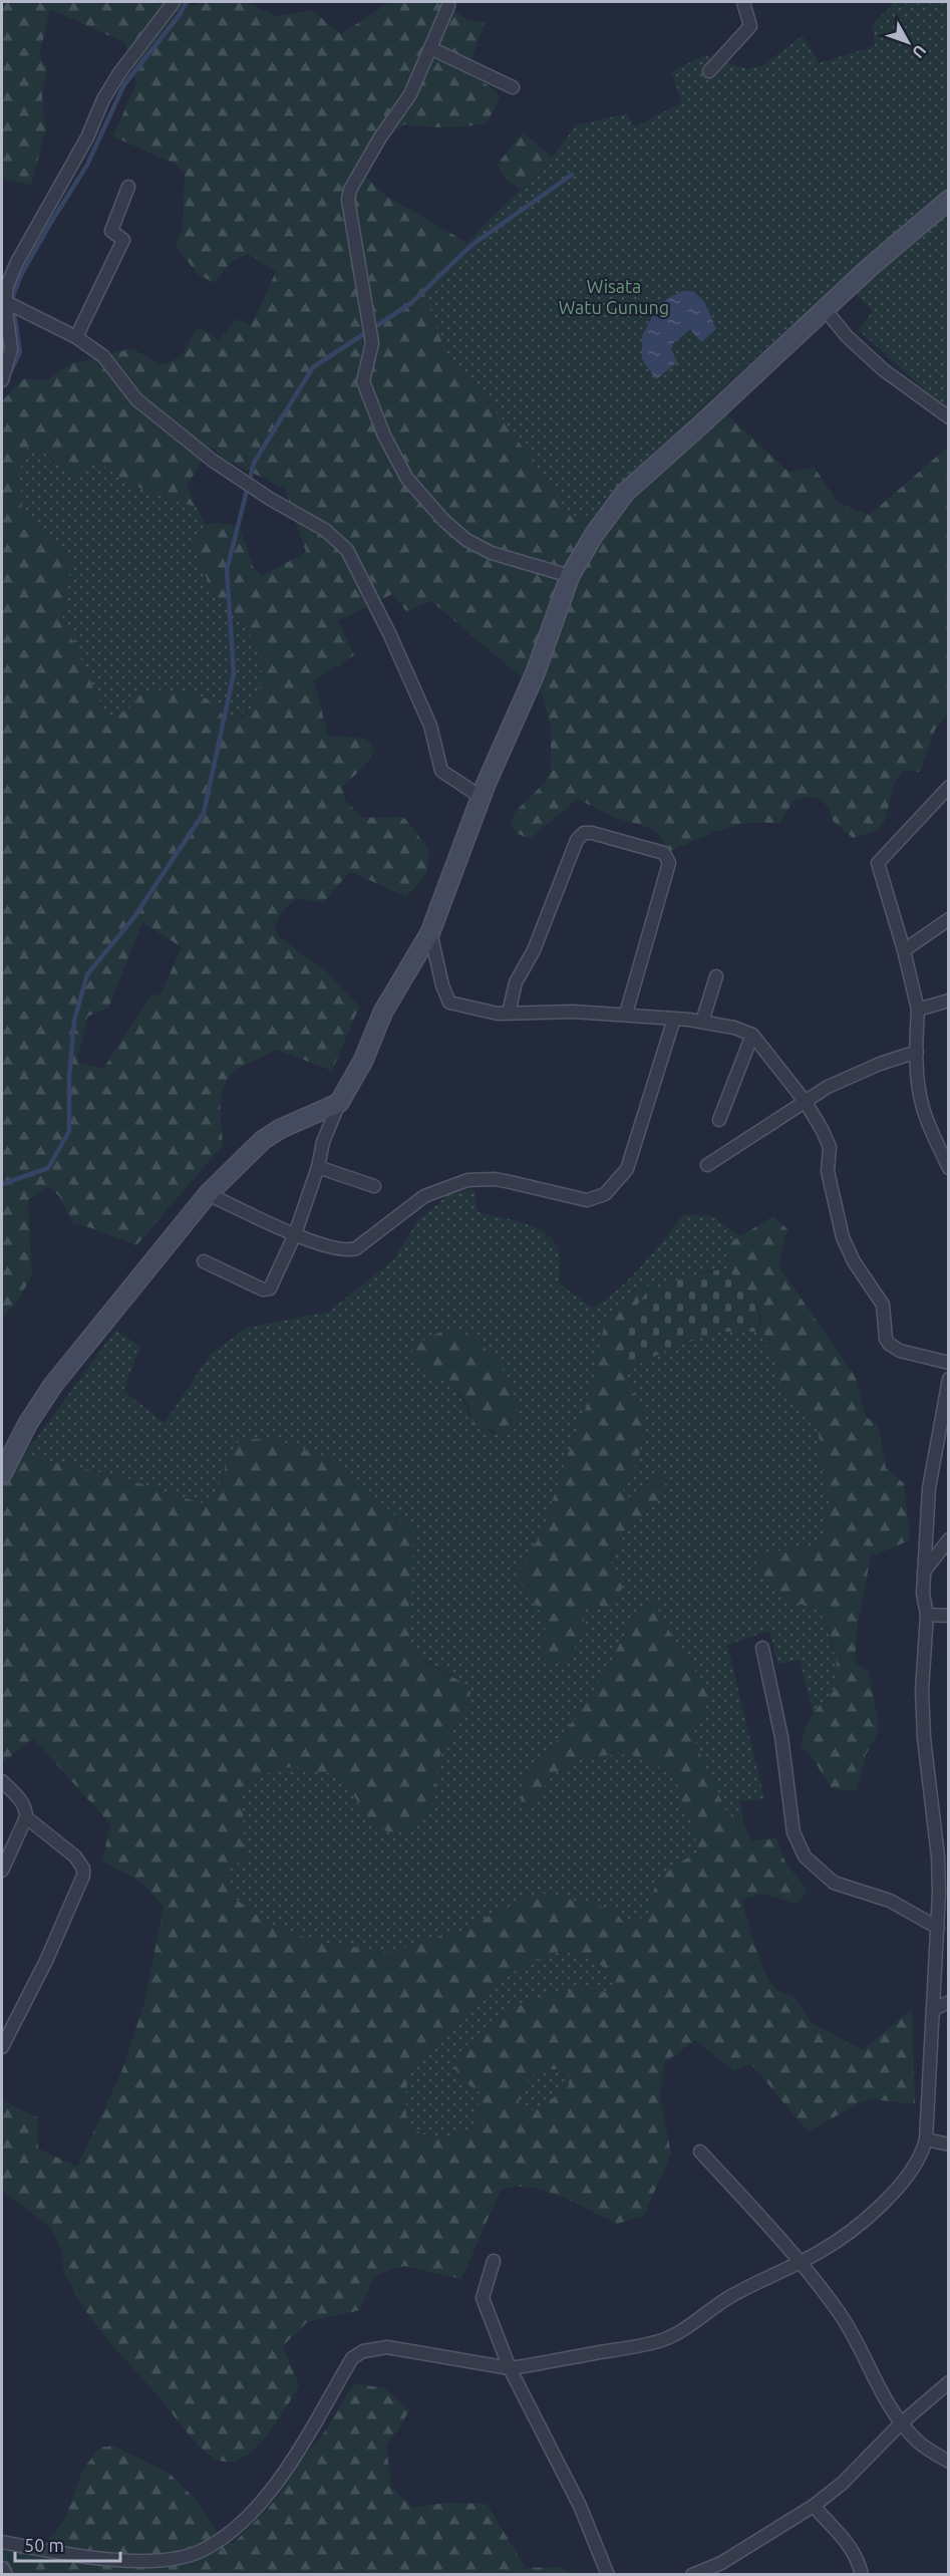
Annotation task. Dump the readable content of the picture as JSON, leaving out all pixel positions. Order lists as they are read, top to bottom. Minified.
{"parks":["Wisata Watu Gunung"],"scale_bar":"50 m","north":"bottom right"}
